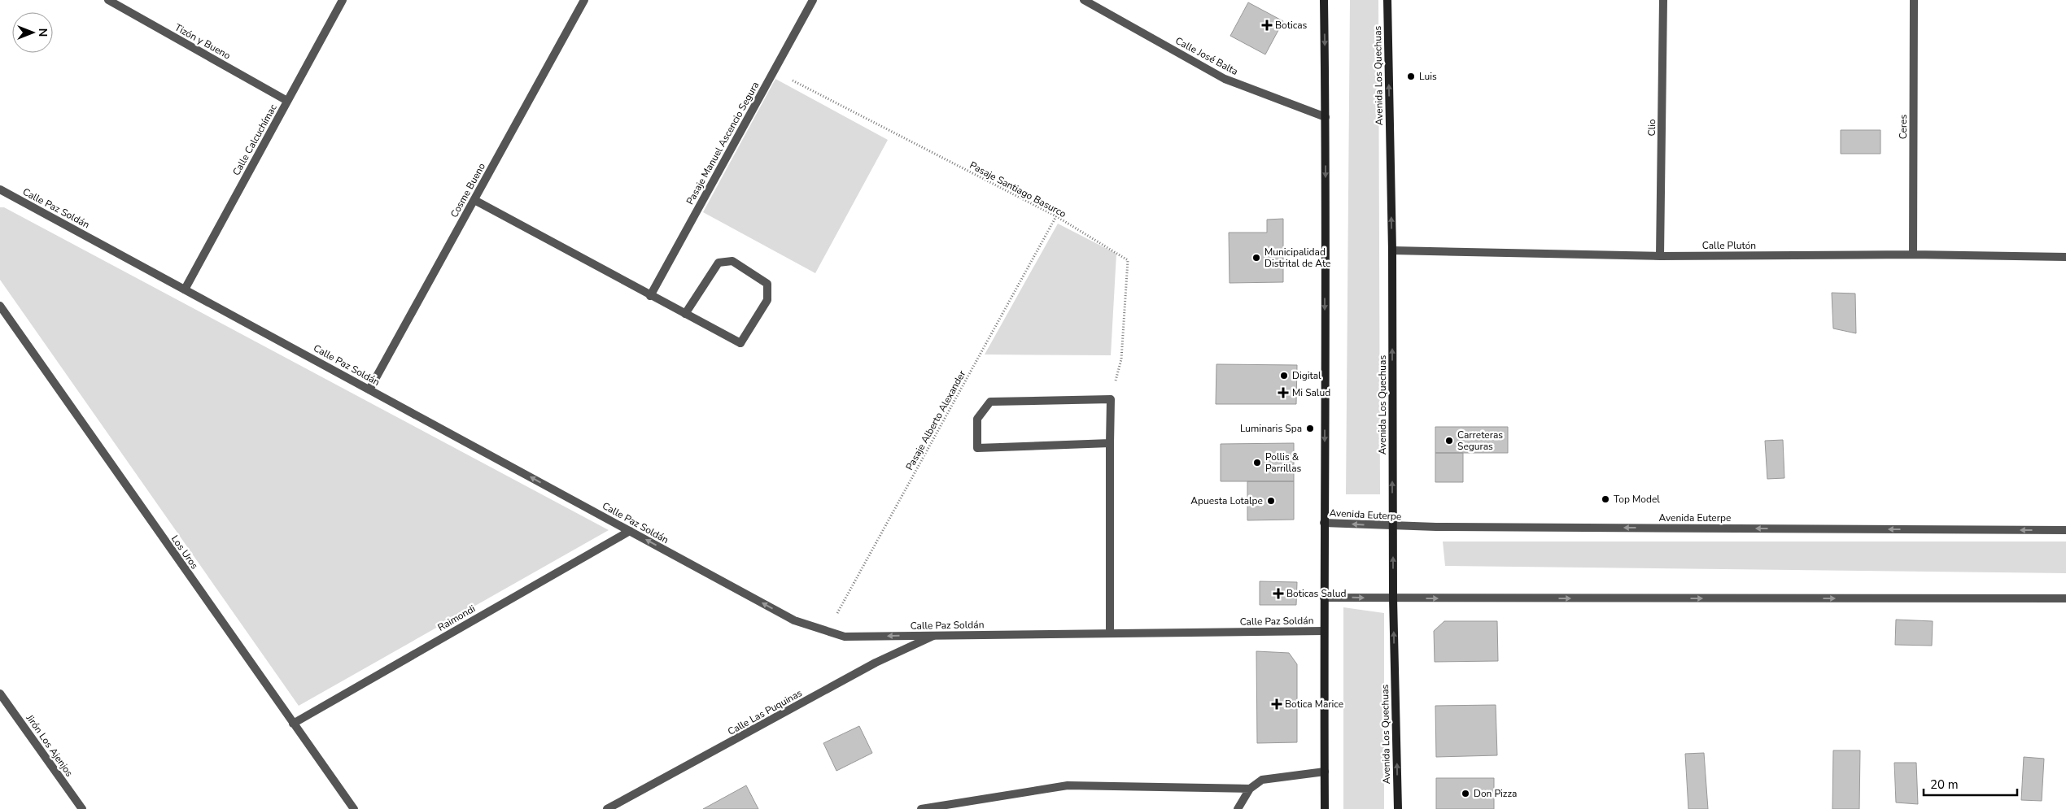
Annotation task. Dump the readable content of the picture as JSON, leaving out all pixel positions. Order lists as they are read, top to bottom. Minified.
{"streets":{"main road":["Avenida Los Quechuas"],"street":["Tizón y Bueno","Calle José Balta","Ceres","Clio","Calle Calcuchímac","Pasaje Manuel Ascencio Segura","Cosme Bueno","Calle Paz Soldán","Calle Plutón","Avenida Euterpe","Los Uros","Raimondi","Calle Las Puquinas","Jirón Los Ajenjos"],"path":["Pasaje Santiago Basurco","Pasaje Alberto Alexander"]},"crossings":[["Tizón y Bueno","Calle Calcuchímac"],["Avenida Los Quechuas","Calle Plutón"],["Avenida Los Quechuas","Avenida Euterpe"],["Ceres","Calle Plutón"],["Clio","Calle Plutón"],["Calle Calcuchímac","Calle Paz Soldán"],["Pasaje Manuel Ascencio Segura","Pasaje Santiago Basurco"],["Pasaje Santiago Basurco","Pasaje Alberto Alexander"],["Cosme Bueno","Calle Paz Soldán"],["Calle Paz Soldán","Pasaje Alberto Alexander"],["Calle Paz Soldán","Raimondi"],["Calle Paz Soldán","Calle Las Puquinas"],["Los Uros","Raimondi"]],"one_way":["Calle Paz Soldán"],"places":{"health":["Boticas","Mi Salud","Boticas Salud","Botica Marice"],"other":["Luis","Municipalidad Distrital de Ate","Digital","Luminaris Spa","Carreteras Seguras","Pollis & Parrillas","Top Model","Apuesta Lotalpe","Don Pizza"]},"scale_bar":"20 m","north":"right"}
